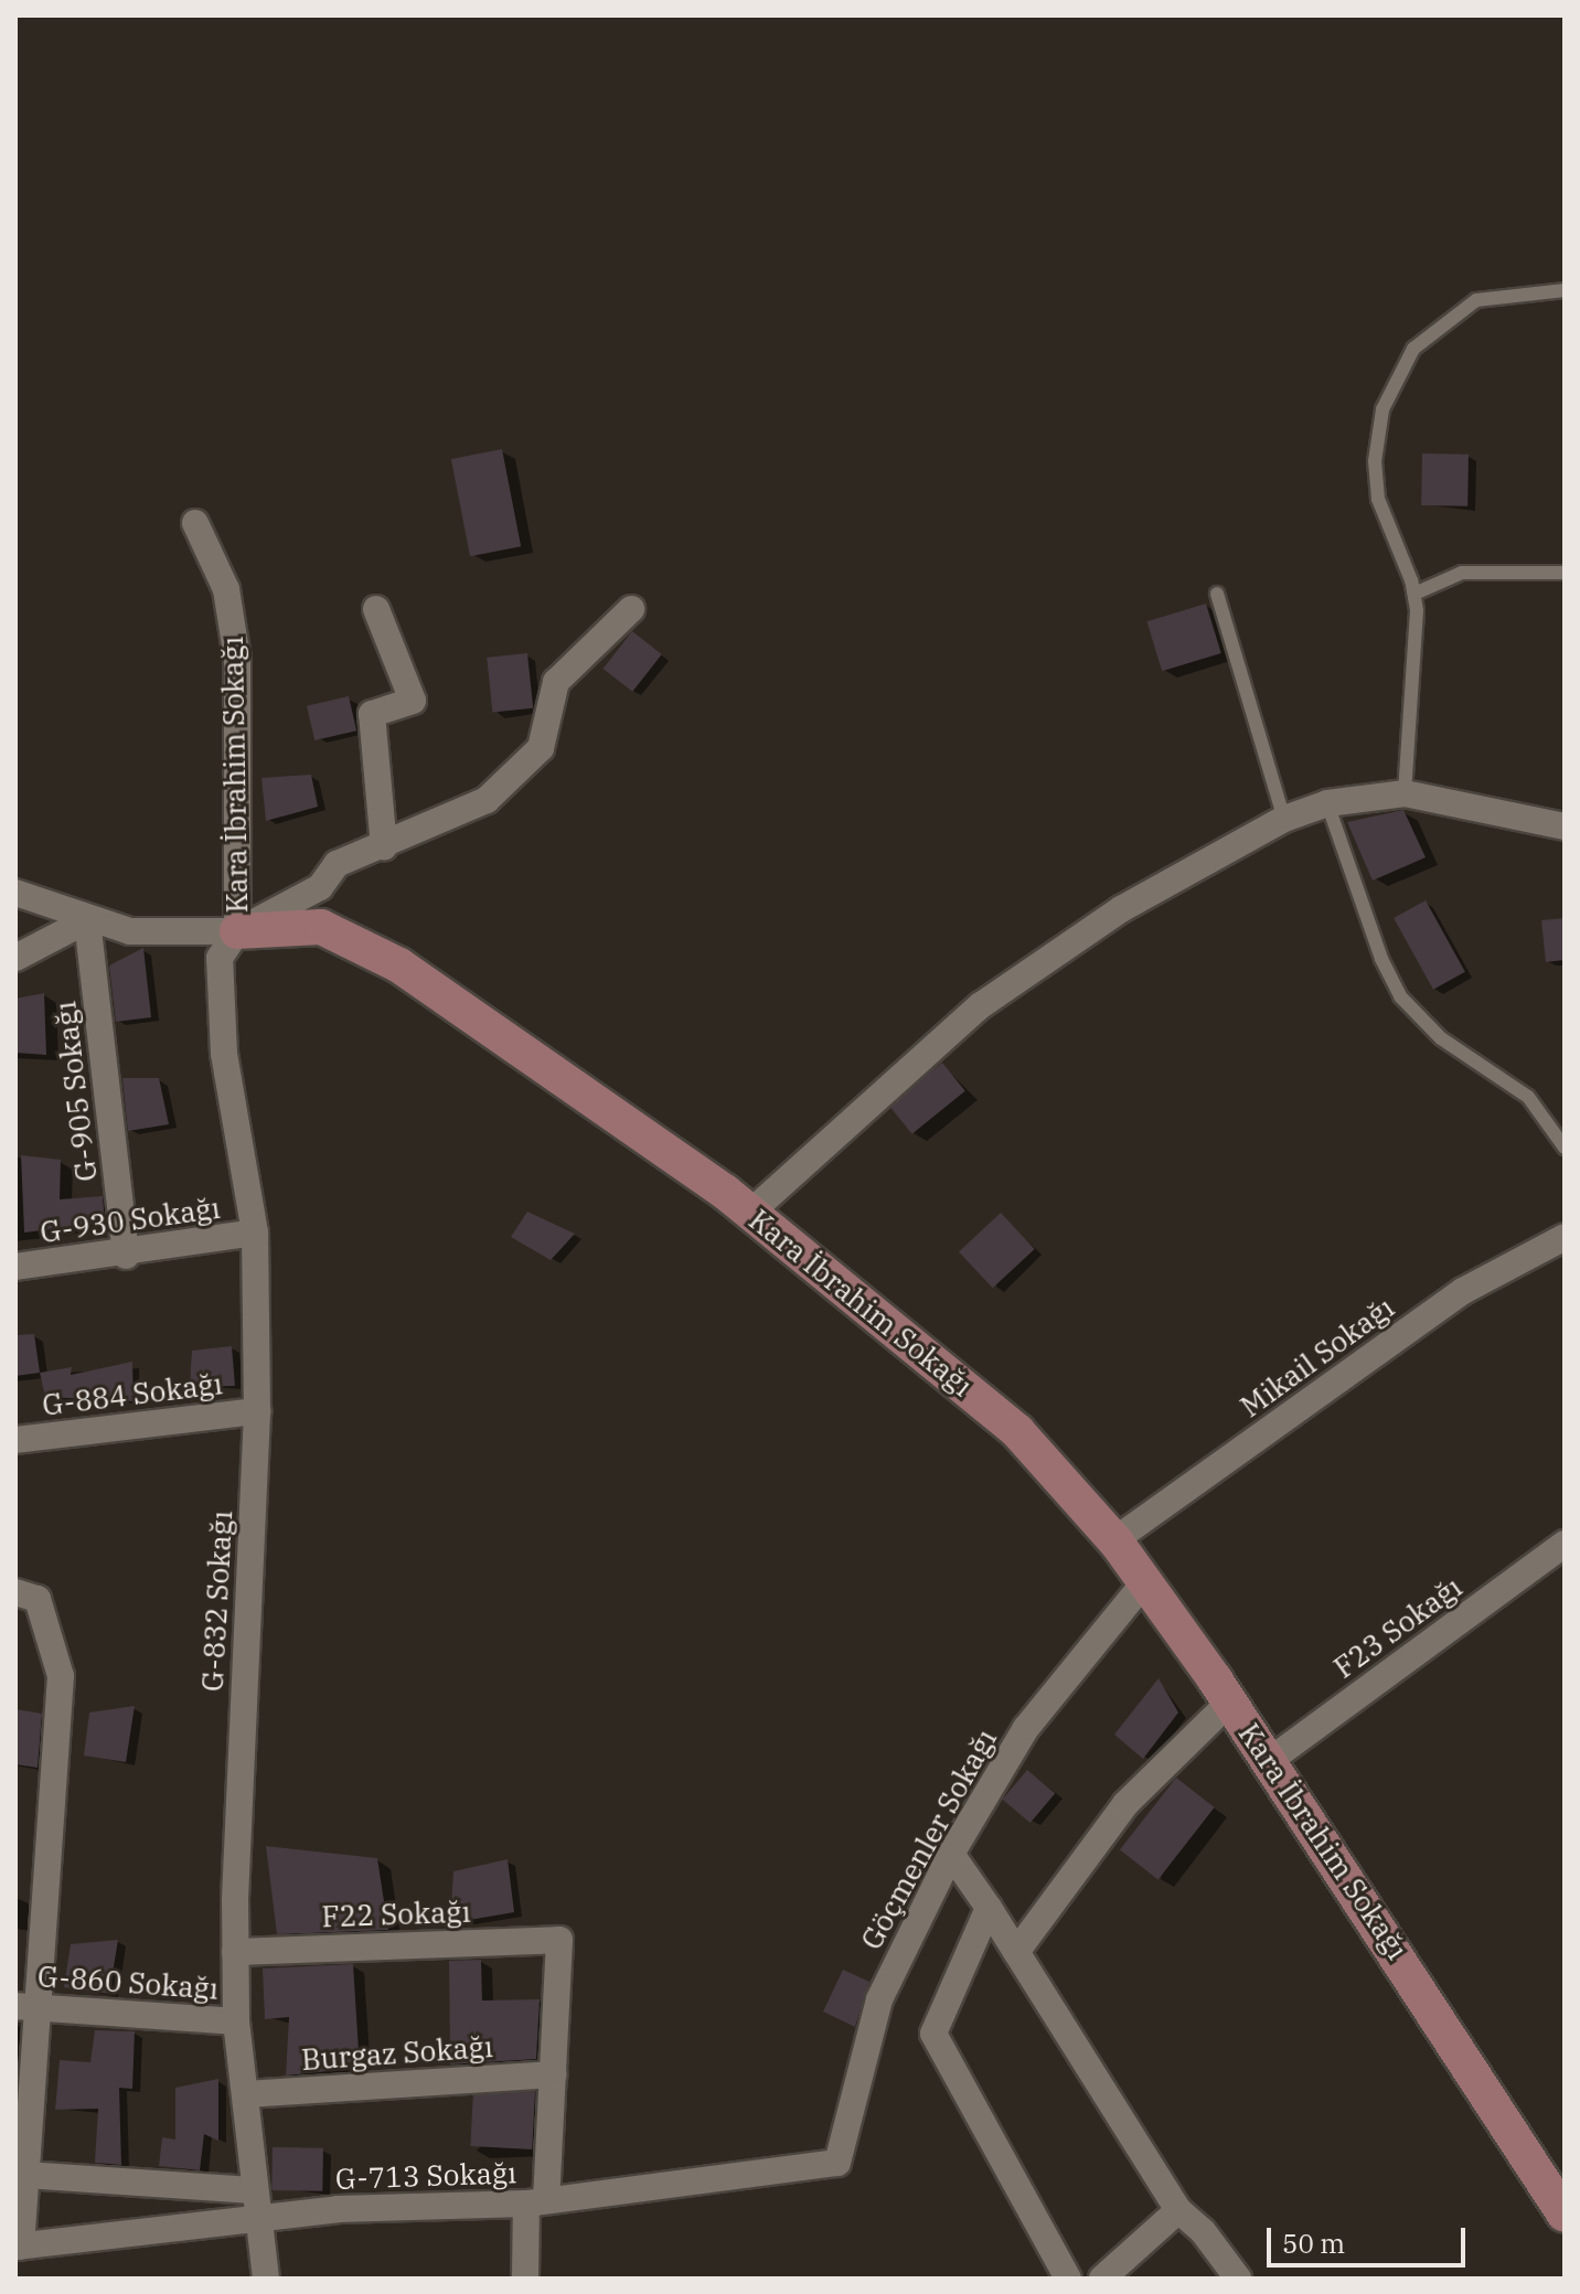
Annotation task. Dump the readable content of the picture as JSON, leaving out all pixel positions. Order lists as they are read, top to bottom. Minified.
{"streets":{"street":["Kara İbrahim Sokağı","G-905 Sokağı","G-930 Sokağı","Mikail Sokağı","G-884 Sokağı","G-832 Sokağı","F23 Sokağı","Göçmenler Sokağı","F22 Sokağı","G-860 Sokağı","Burgaz Sokağı","G-713 Sokağı"]},"crossings":[["Kara İbrahim Sokağı","Mikail Sokağı"],["Kara İbrahim Sokağı","G-832 Sokağı"],["Kara İbrahim Sokağı","F23 Sokağı"],["Kara İbrahim Sokağı","Göçmenler Sokağı"],["G-905 Sokağı","G-930 Sokağı"],["G-930 Sokağı","G-832 Sokağı"],["G-884 Sokağı","G-832 Sokağı"],["G-832 Sokağı","F22 Sokağı"],["G-832 Sokağı","G-860 Sokağı"],["G-832 Sokağı","Burgaz Sokağı"],["G-832 Sokağı","G-713 Sokağı"],["Göçmenler Sokağı","G-713 Sokağı"],["F22 Sokağı","Burgaz Sokağı"]],"scale_bar":"50 m"}
